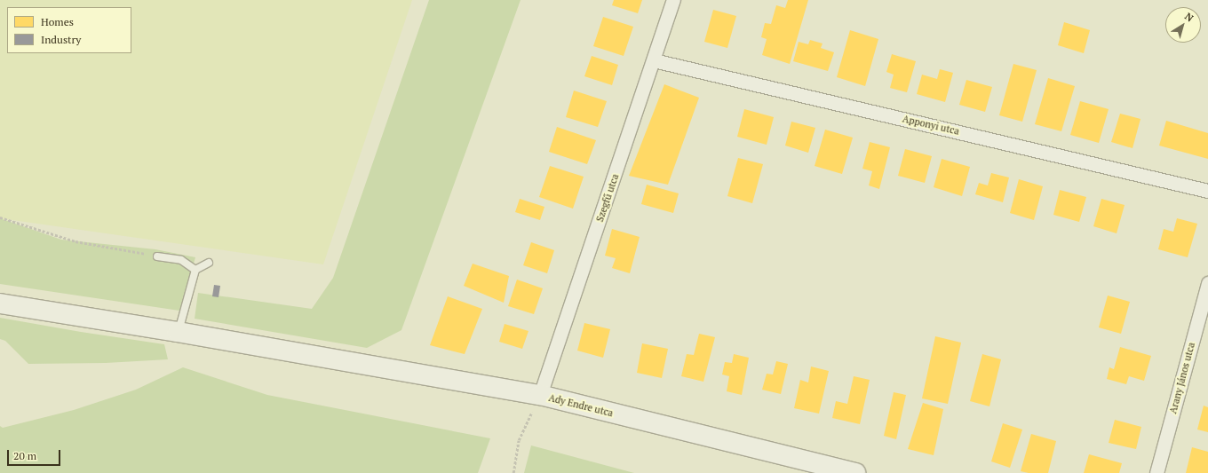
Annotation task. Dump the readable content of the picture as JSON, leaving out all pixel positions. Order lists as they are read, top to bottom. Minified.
{"streets":{"main road":["Ady Endre utca"],"street":["Apponyi utca","Szegfű utca","Arany János utca"]},"crossings":[["Apponyi utca","Szegfű utca"],["Szegfű utca","Ady Endre utca"]],"legend":["Homes","Industry"],"scale_bar":"20 m","north":"top right"}
